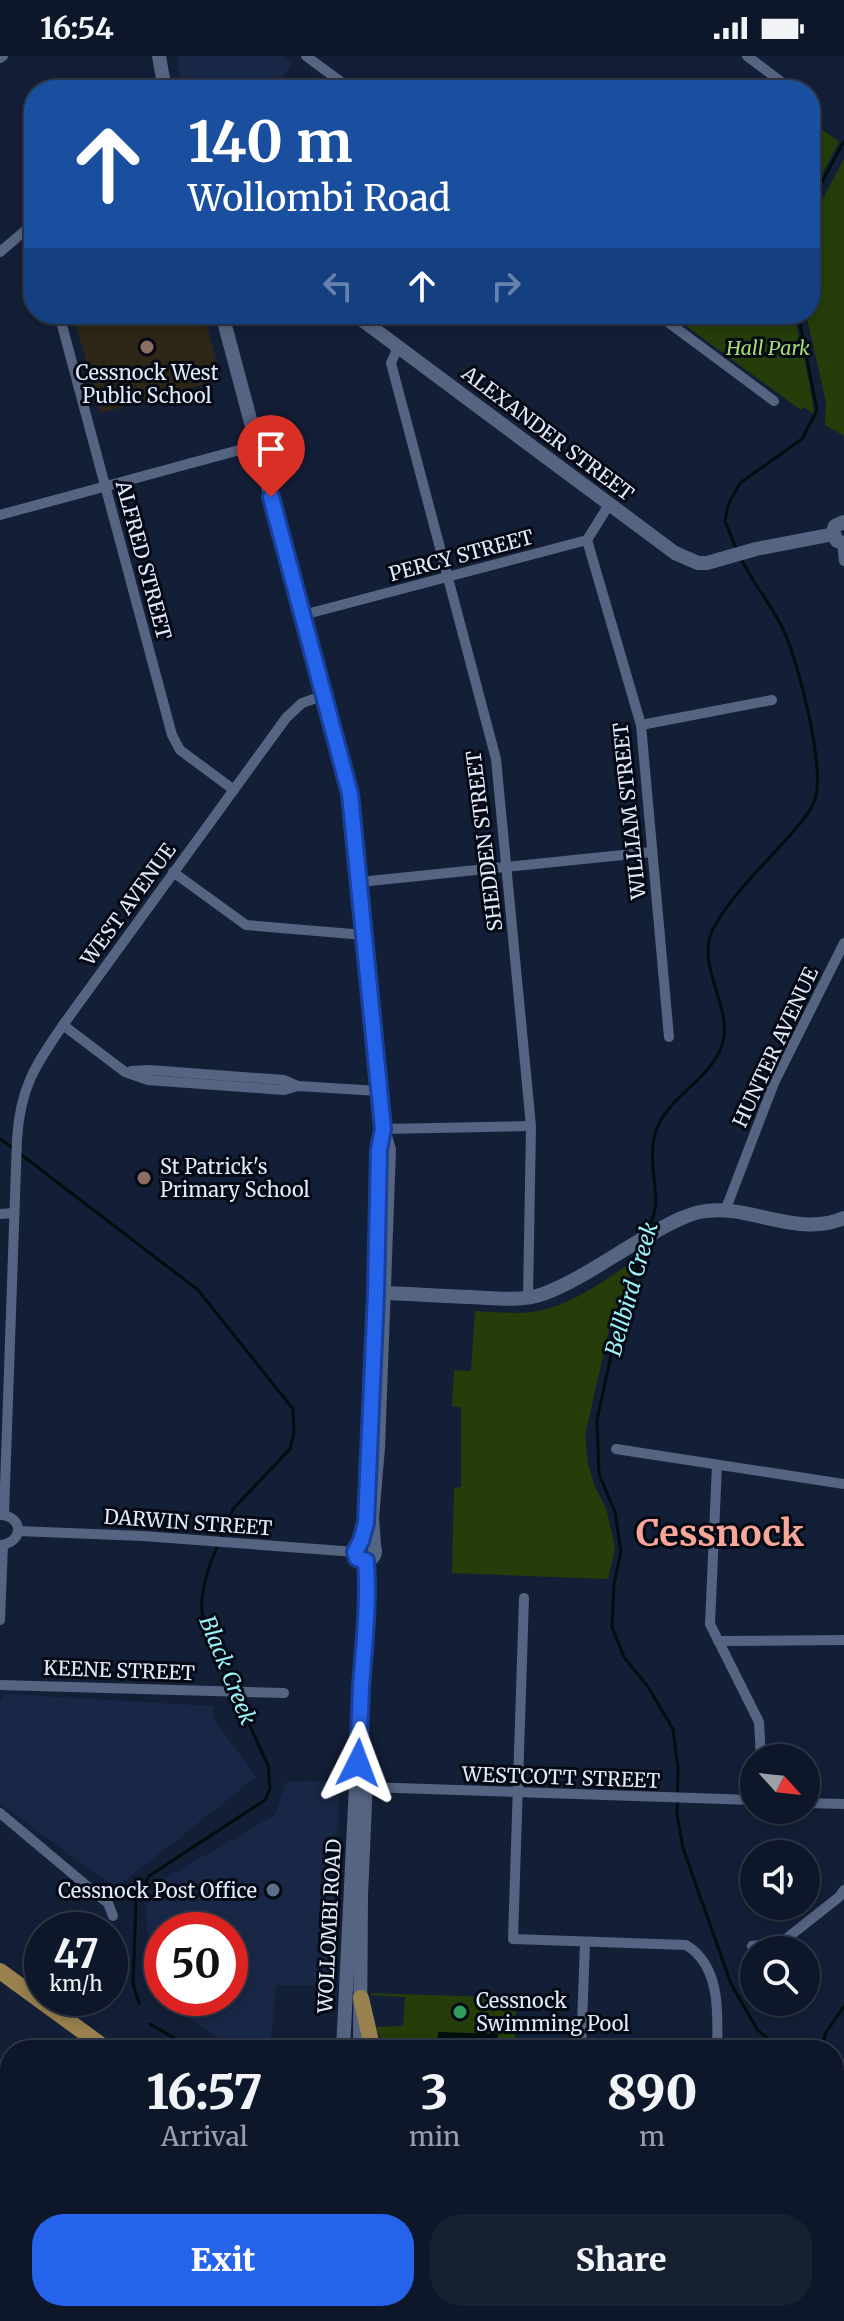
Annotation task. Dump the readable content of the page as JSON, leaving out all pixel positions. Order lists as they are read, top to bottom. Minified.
{"streets":{"main road":["ALEXANDER STREET","WOLLOMBI ROAD"],"street":["PERCY STREET","ALFRED STREET","WILLIAM STREET","SHEDDEN STREET","WEST AVENUE","HUNTER AVENUE","DARWIN STREET","KEENE STREET","WESTCOTT STREET"]},"crossings":[["ALEXANDER STREET","SHEDDEN STREET"],["PERCY STREET","WILLIAM STREET"],["PERCY STREET","SHEDDEN STREET"],["PERCY STREET","WOLLOMBI ROAD"],["ALFRED STREET","WEST AVENUE"],["WEST AVENUE","WOLLOMBI ROAD"],["DARWIN STREET","WOLLOMBI ROAD"],["WESTCOTT STREET","WOLLOMBI ROAD"]],"districts":["Cessnock"],"water":["Bellbird Creek","Black Creek"],"parks":["Hall Park"],"places":["Cessnock West Public School","St Patrick's Primary School","Cessnock Post Office","Cessnock Swimming Pool"],"north":"bottom right","page":{"status":"16:54","turn":["140 m","Wollombi Road"],"speed":"47 km/h","limit":"50","eta":["16:57","Arrival","3","min","890","m"],"buttons":["Exit","Share"]}}
